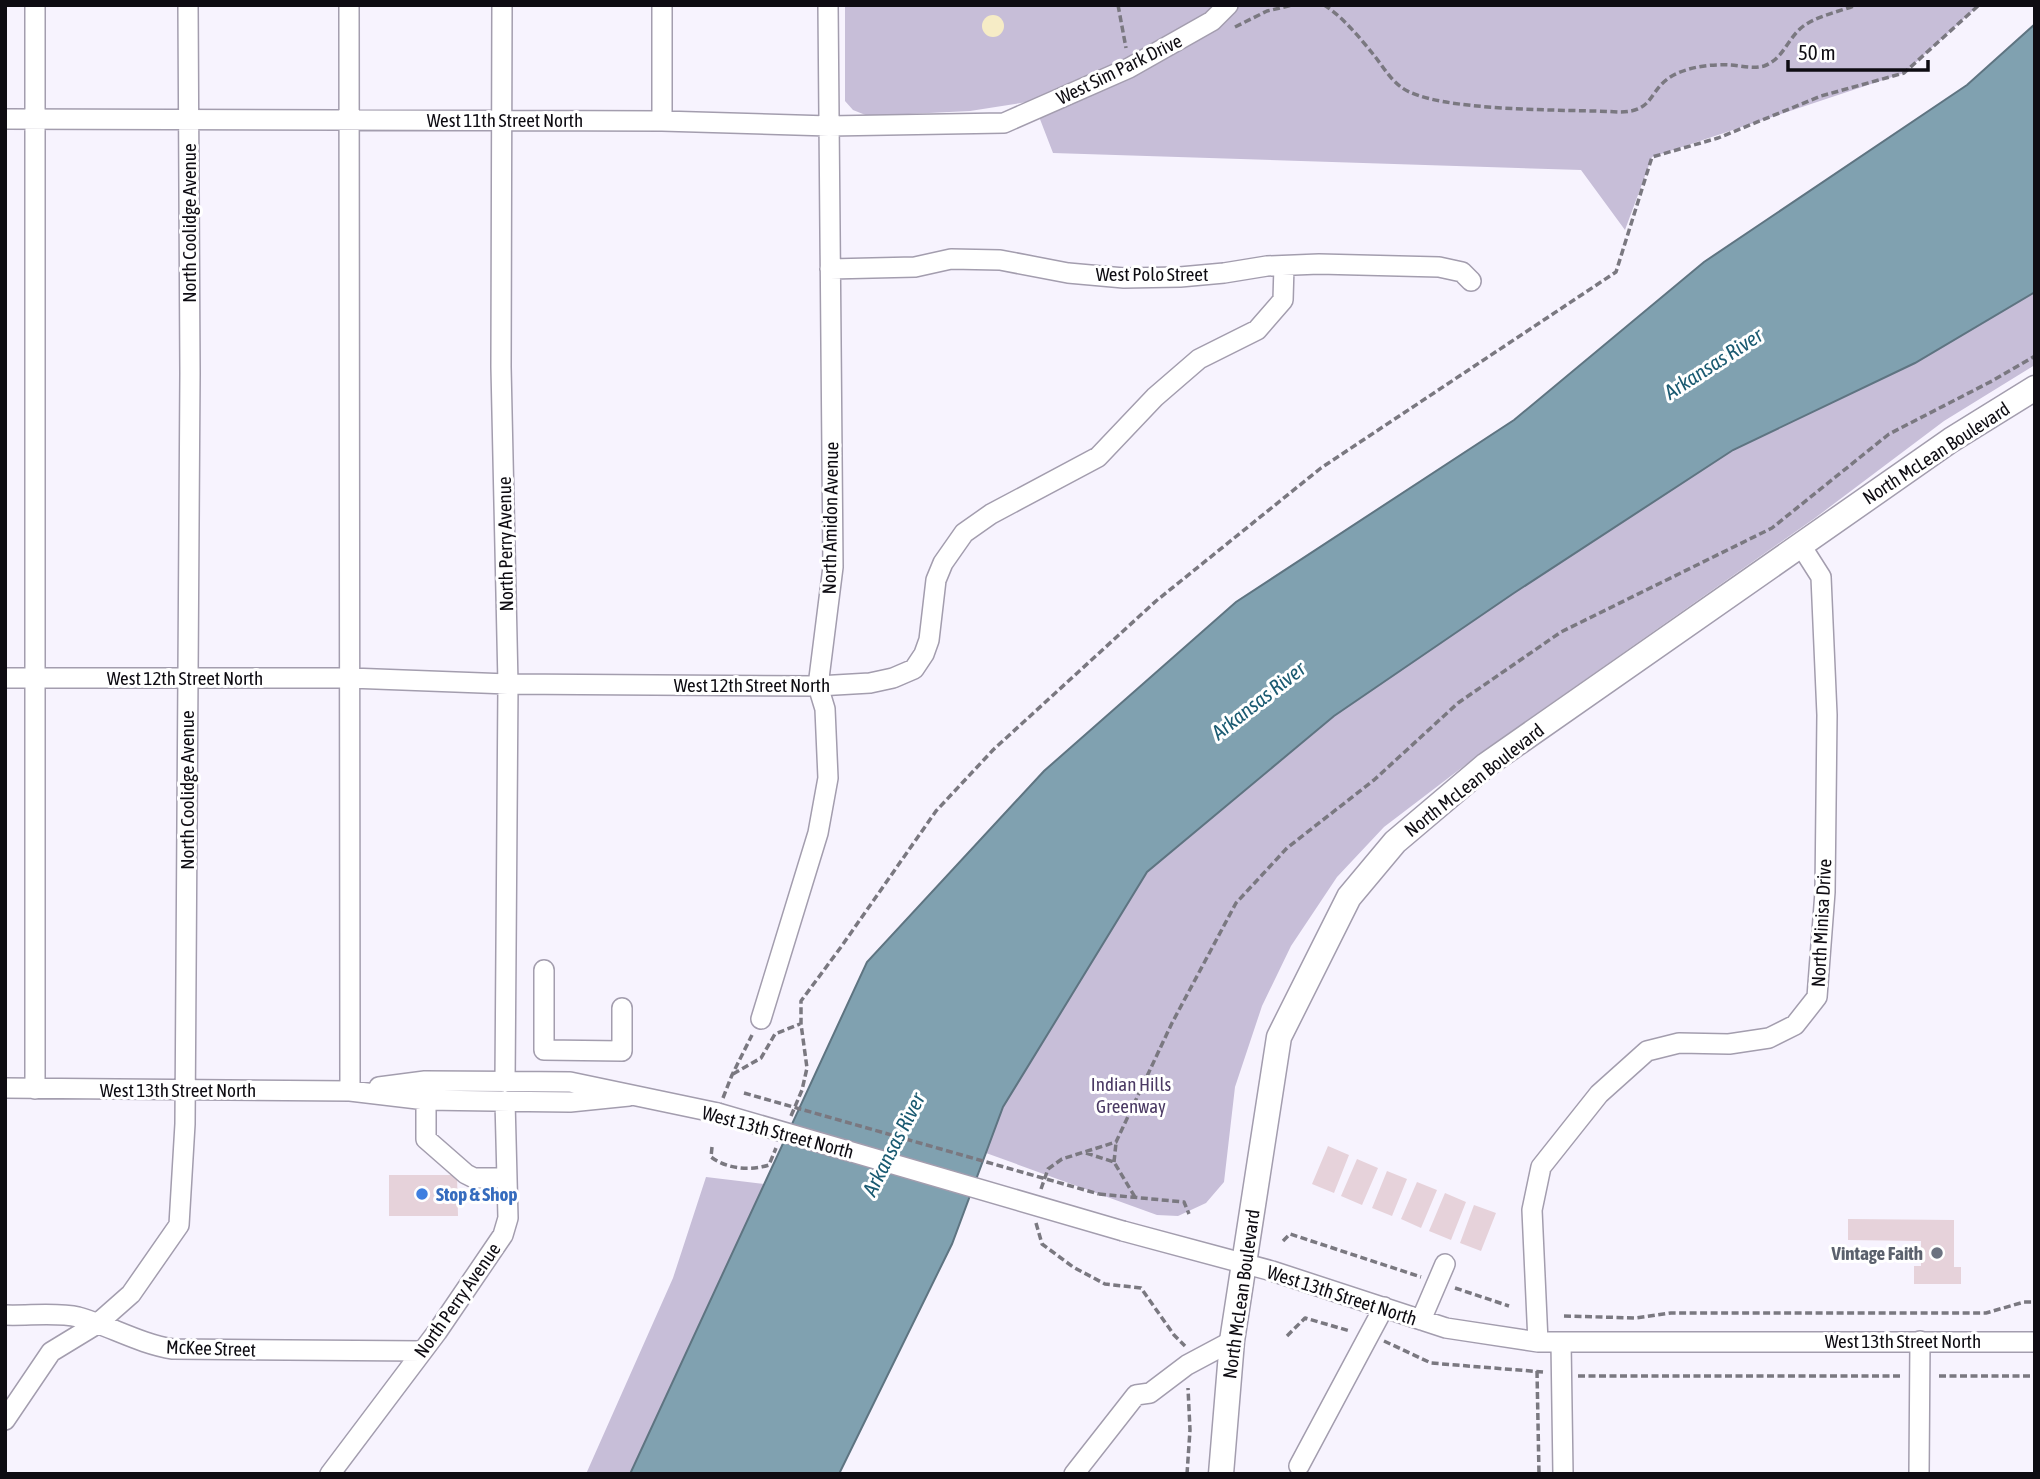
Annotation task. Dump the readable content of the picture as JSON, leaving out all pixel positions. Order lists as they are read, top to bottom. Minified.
{"streets":{"main road":["North McLean Boulevard"],"street":["West Sim Park Drive","West 11th Street North","North Coolidge Avenue","West Polo Street","North Amidon Avenue","North Perry Avenue","West 12th Street North","North Minisa Drive","West 13th Street North","McKee Street"]},"crossings":[["West Sim Park Drive","West 11th Street North"],["West 11th Street North","North Coolidge Avenue"],["West 11th Street North","North Amidon Avenue"],["West 11th Street North","North Perry Avenue"],["North Coolidge Avenue","West 12th Street North"],["North Coolidge Avenue","West 13th Street North"],["North Coolidge Avenue","McKee Street"],["West Polo Street","North Amidon Avenue"],["West Polo Street","West 12th Street North"],["North McLean Boulevard","North Minisa Drive"],["North McLean Boulevard","West 13th Street North"],["North Amidon Avenue","West 12th Street North"],["North Perry Avenue","West 12th Street North"],["North Perry Avenue","West 13th Street North"],["North Perry Avenue","McKee Street"],["North Minisa Drive","West 13th Street North"]],"water":["Arkansas River"],"parks":["Indian Hills Greenway"],"places":["Stop & Shop","Vintage Faith"],"scale_bar":"50 m"}
